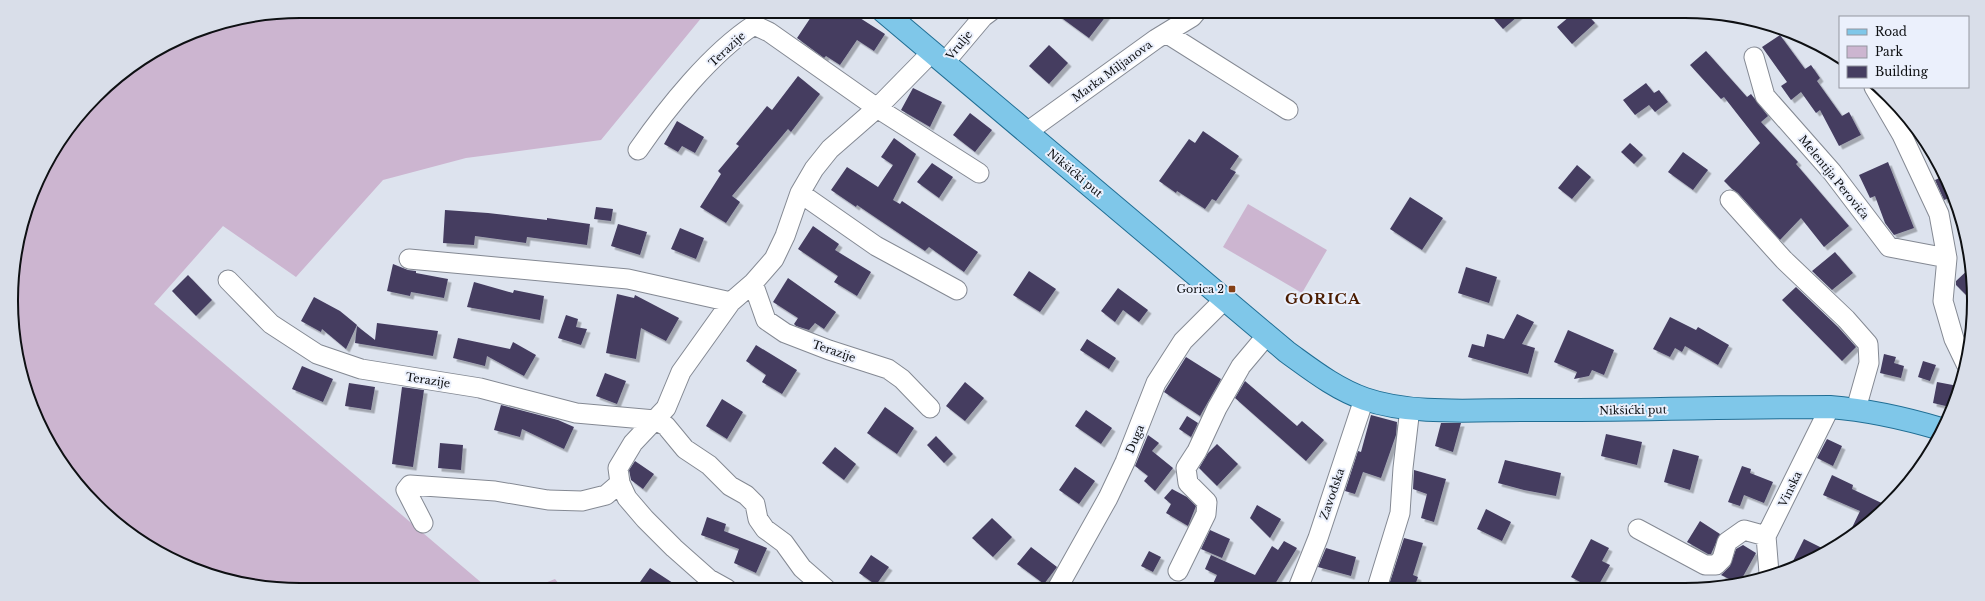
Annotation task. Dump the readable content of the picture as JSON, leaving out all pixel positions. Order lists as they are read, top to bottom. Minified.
{"streets":{"main road":["Nikšićki put"],"street":["Vrulje","Terazije","Marka Miljanova","Melentija Perovića","Duga","Vinska","Zavođska"]},"crossings":[["Vrulje","Nikšićki put"],["Marka Miljanova","Nikšićki put"],["Nikšićki put","Duga"],["Nikšićki put","Vinska"],["Nikšićki put","Zavođska"]],"districts":["GORICA"],"places":{"transit":["Gorica 2"]},"legend":["Road","Park","Building"]}
